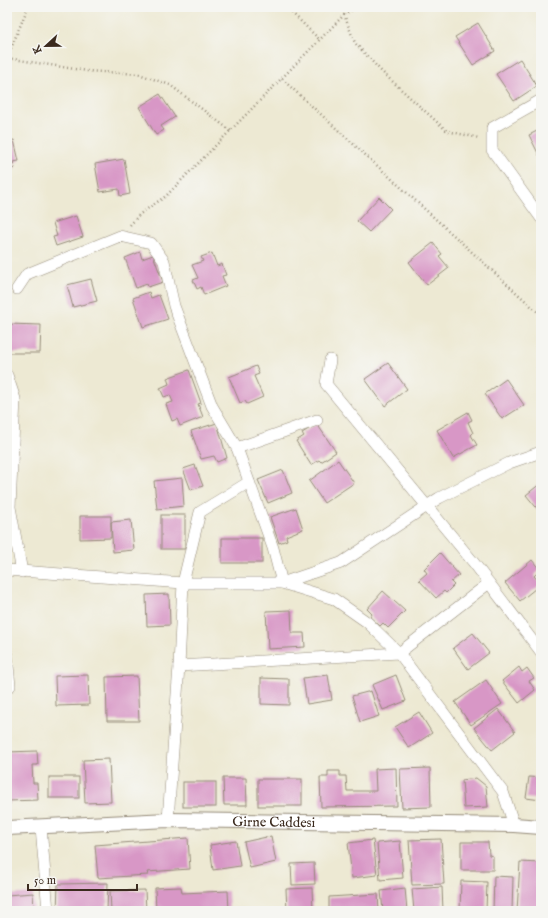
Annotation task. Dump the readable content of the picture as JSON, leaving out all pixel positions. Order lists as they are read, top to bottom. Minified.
{"streets":{"street":["Girne Caddesi"]},"scale_bar":"50 m","north":"left"}
